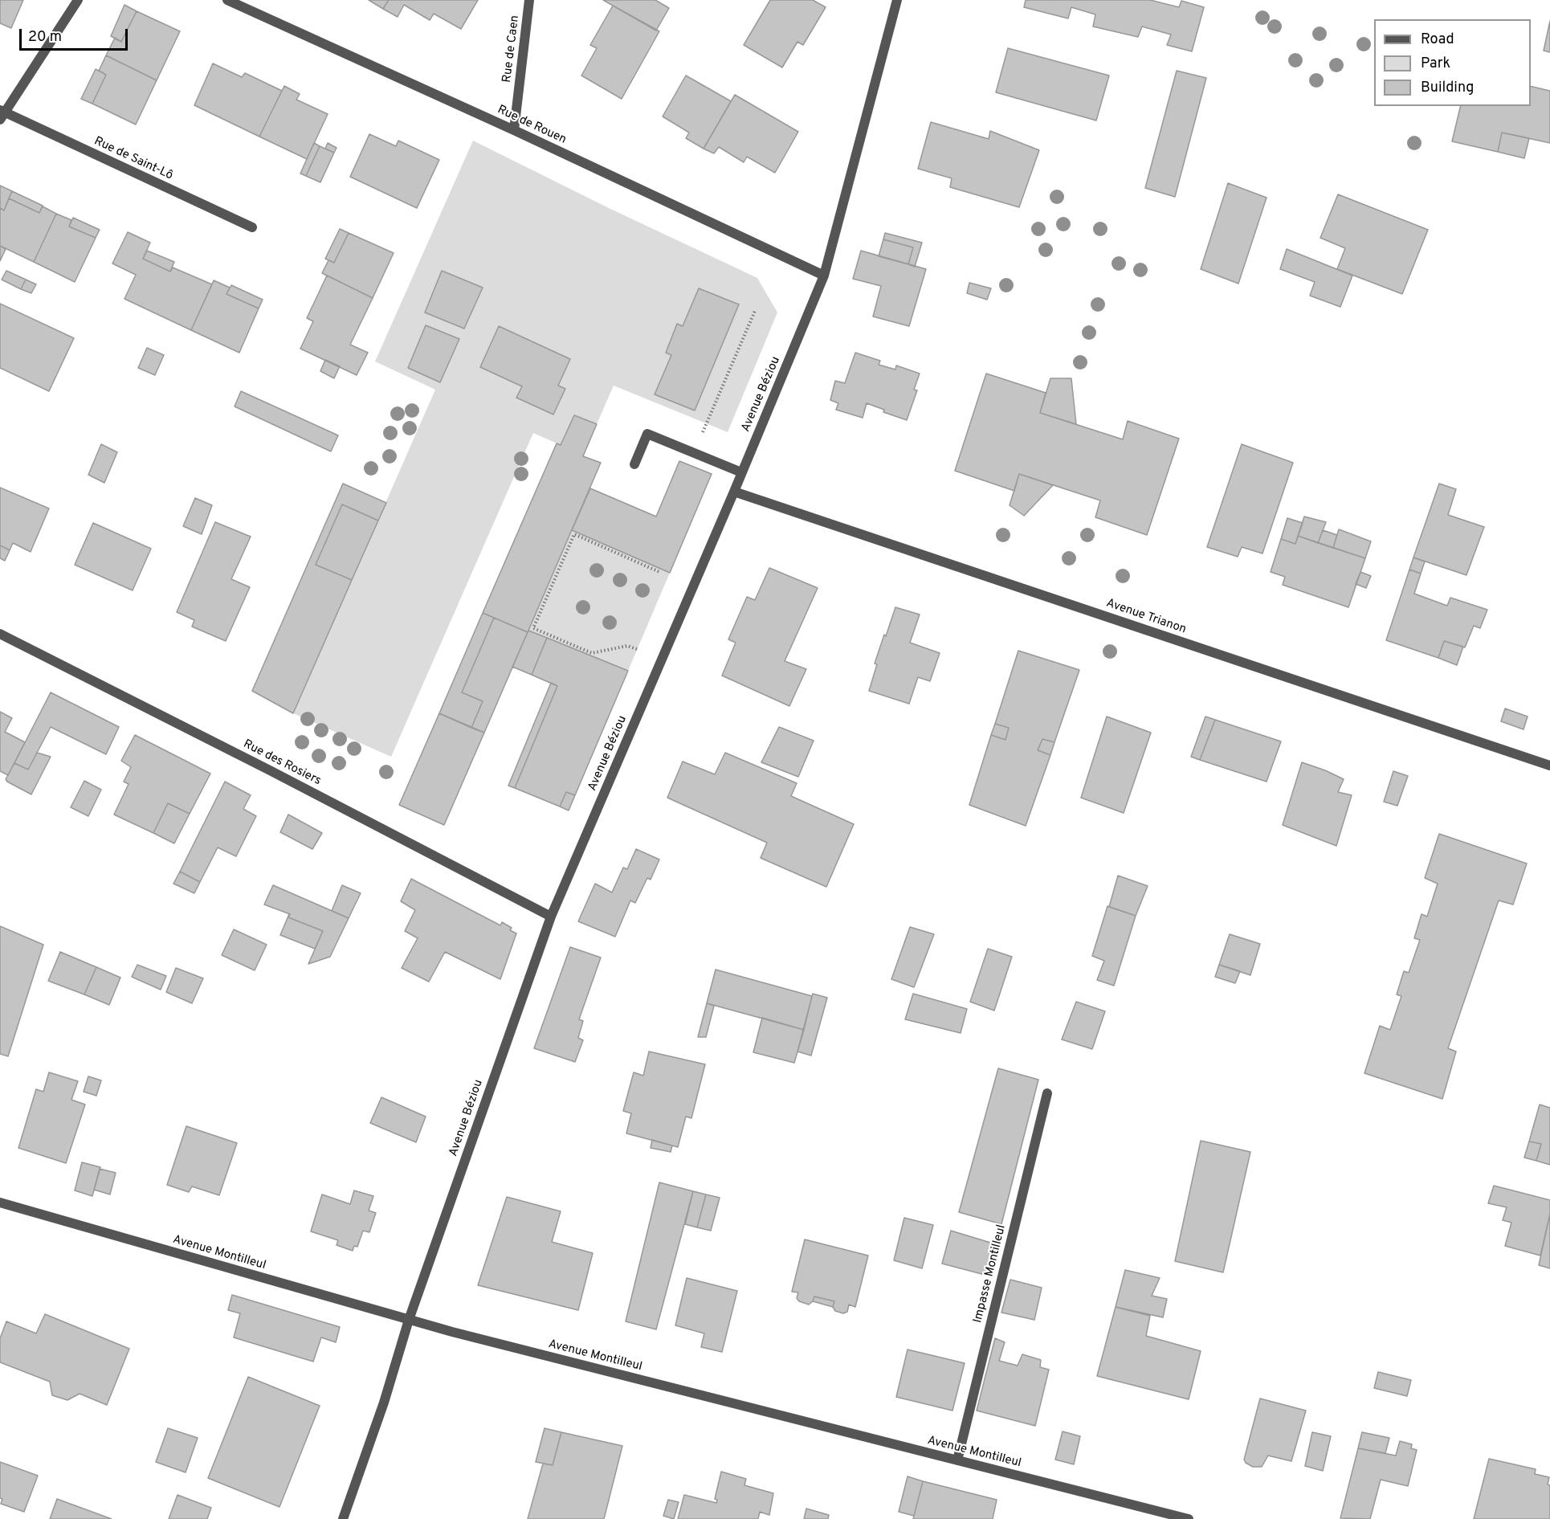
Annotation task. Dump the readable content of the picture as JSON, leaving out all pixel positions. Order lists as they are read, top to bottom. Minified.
{"streets":{"street":["Rue de Caen","Rue de Rouen","Rue de Saint-Lô","Avenue Béziou","Avenue Trianon","Rue des Rosiers","Avenue Montilleul","Impasse Montilleul"]},"crossings":[["Rue de Caen","Rue de Rouen"],["Rue de Rouen","Avenue Béziou"],["Avenue Béziou","Avenue Trianon"],["Avenue Béziou","Rue des Rosiers"],["Avenue Béziou","Avenue Montilleul"],["Avenue Montilleul","Impasse Montilleul"]],"legend":["Road","Park","Building"],"scale_bar":"20 m"}
